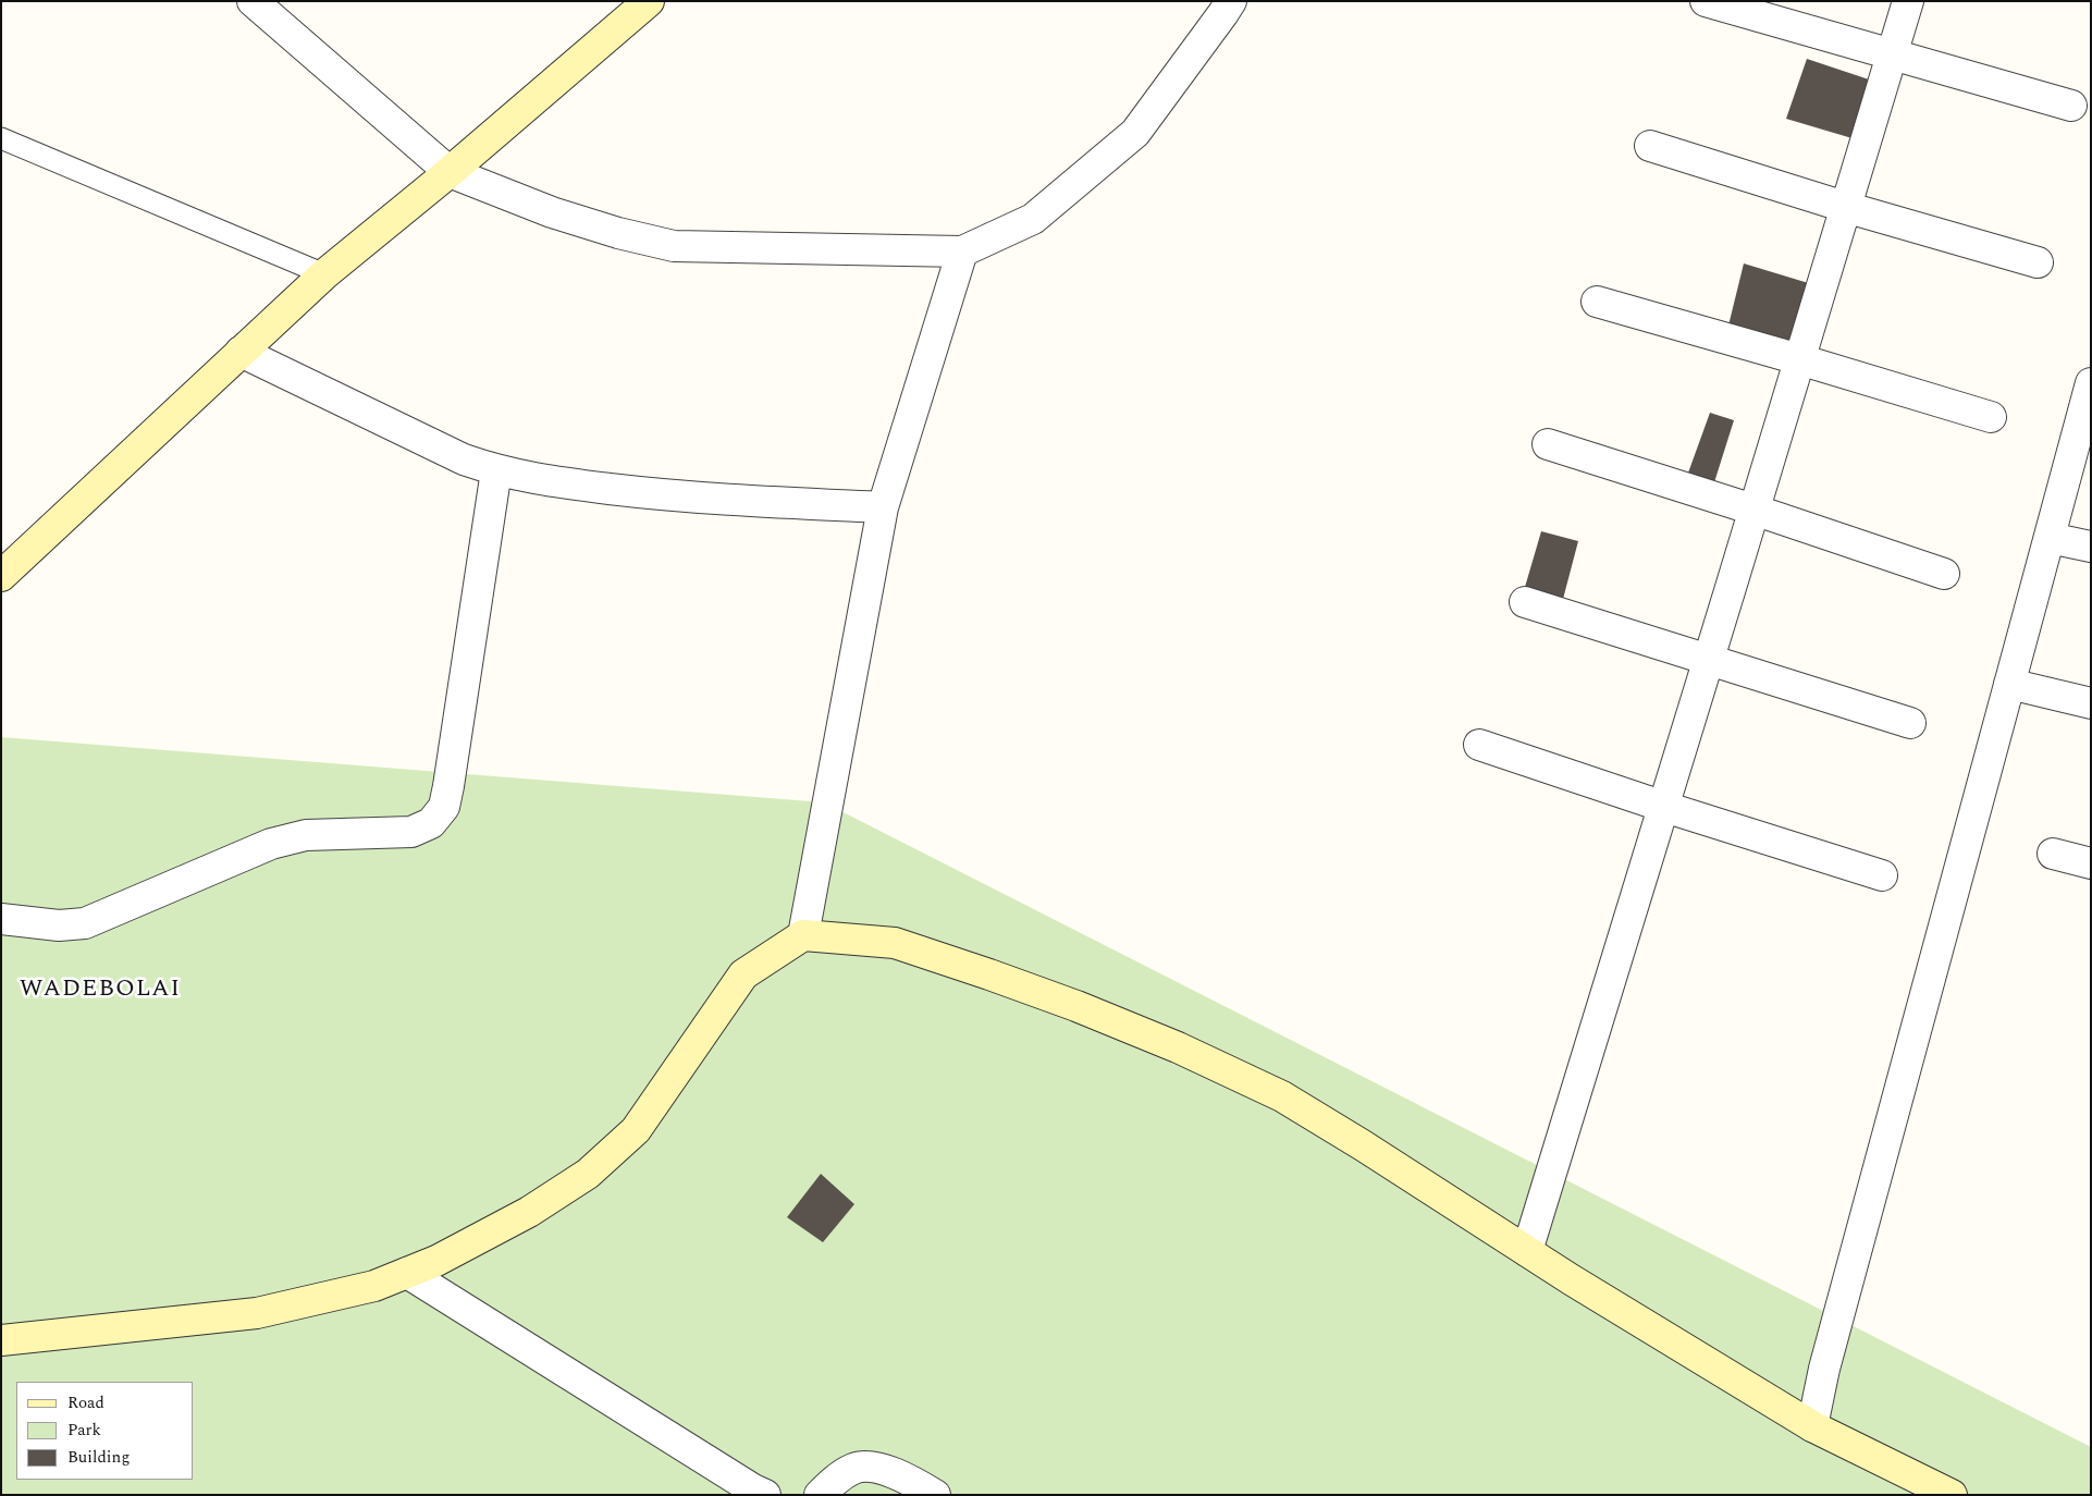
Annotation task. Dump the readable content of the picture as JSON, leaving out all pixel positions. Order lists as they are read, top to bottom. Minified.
{"districts":["WADEBOLAI"],"legend":["Road","Park","Building"]}
